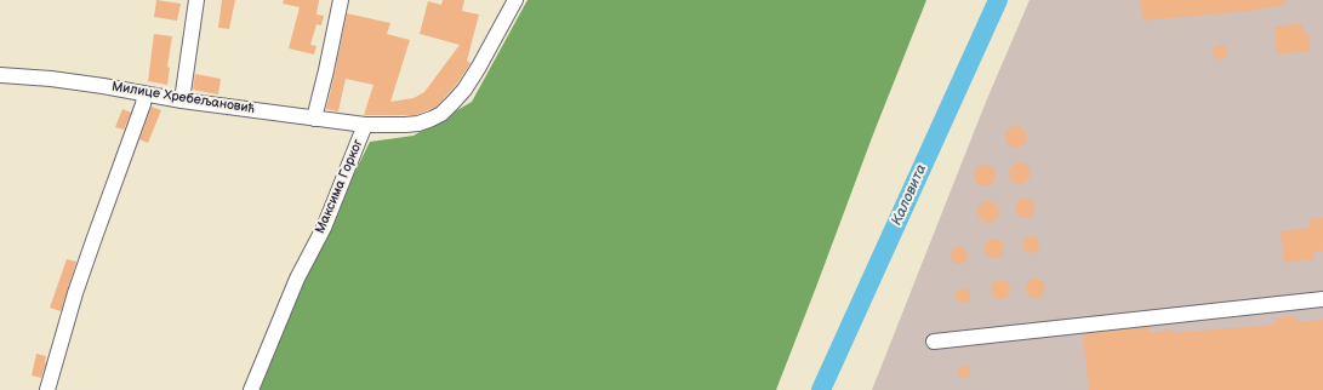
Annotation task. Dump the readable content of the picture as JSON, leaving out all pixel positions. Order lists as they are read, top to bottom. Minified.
{"streets":{"street":["Милице Хребељановић","Максима Горког"]},"crossings":[["Милице Хребељановић","Максима Горког"]],"water":["Каловита"]}
